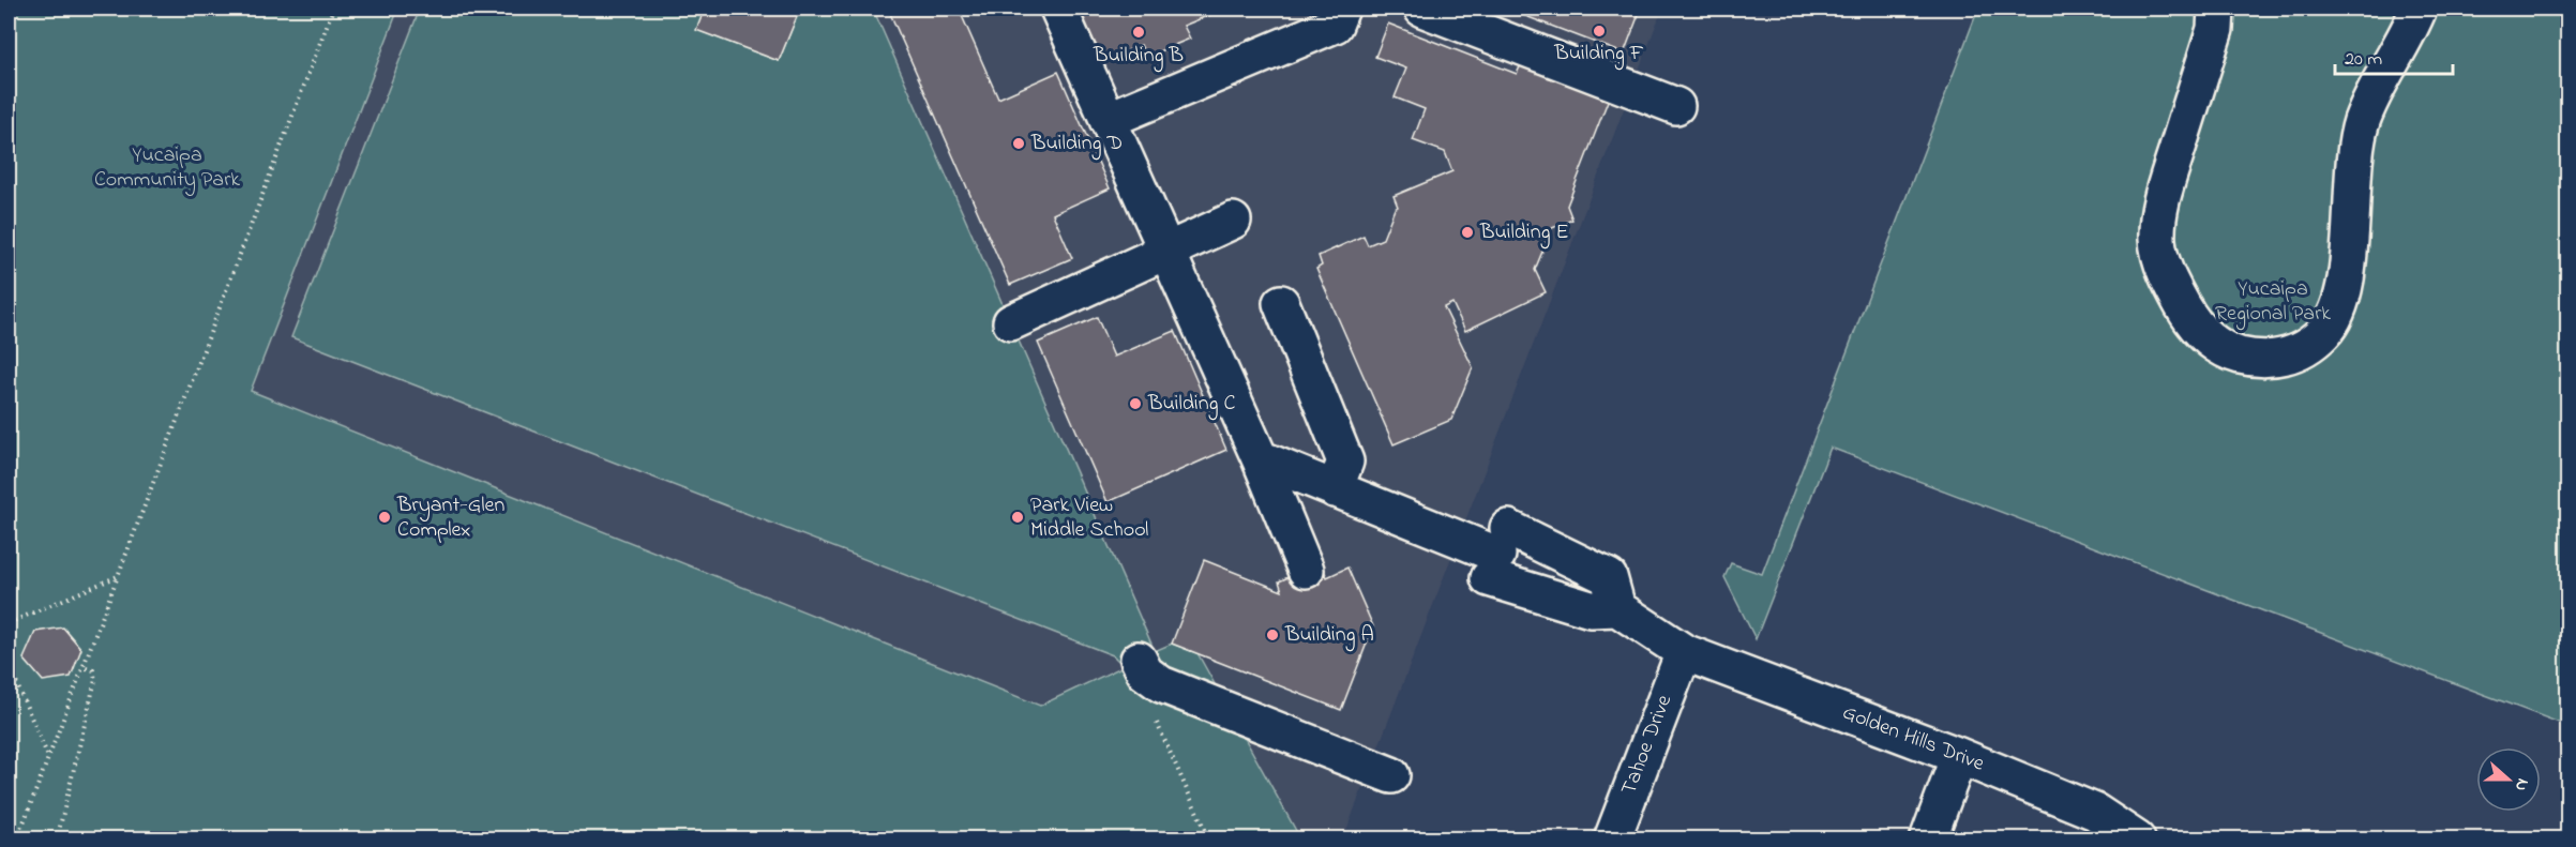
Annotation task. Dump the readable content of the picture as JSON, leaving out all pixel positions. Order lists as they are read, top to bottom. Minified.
{"streets":{"street":["Golden Hills Drive","Tahoe Drive"]},"crossings":[["Golden Hills Drive","Tahoe Drive"]],"parks":["Yucaipa Community Park","Yucaipa Regional Park"],"places":["Building F","Building B","Building D","Building E","Building C","Bryant-Glen Complex","Park View Middle School","Building A"],"scale_bar":"20 m","north":"right"}
